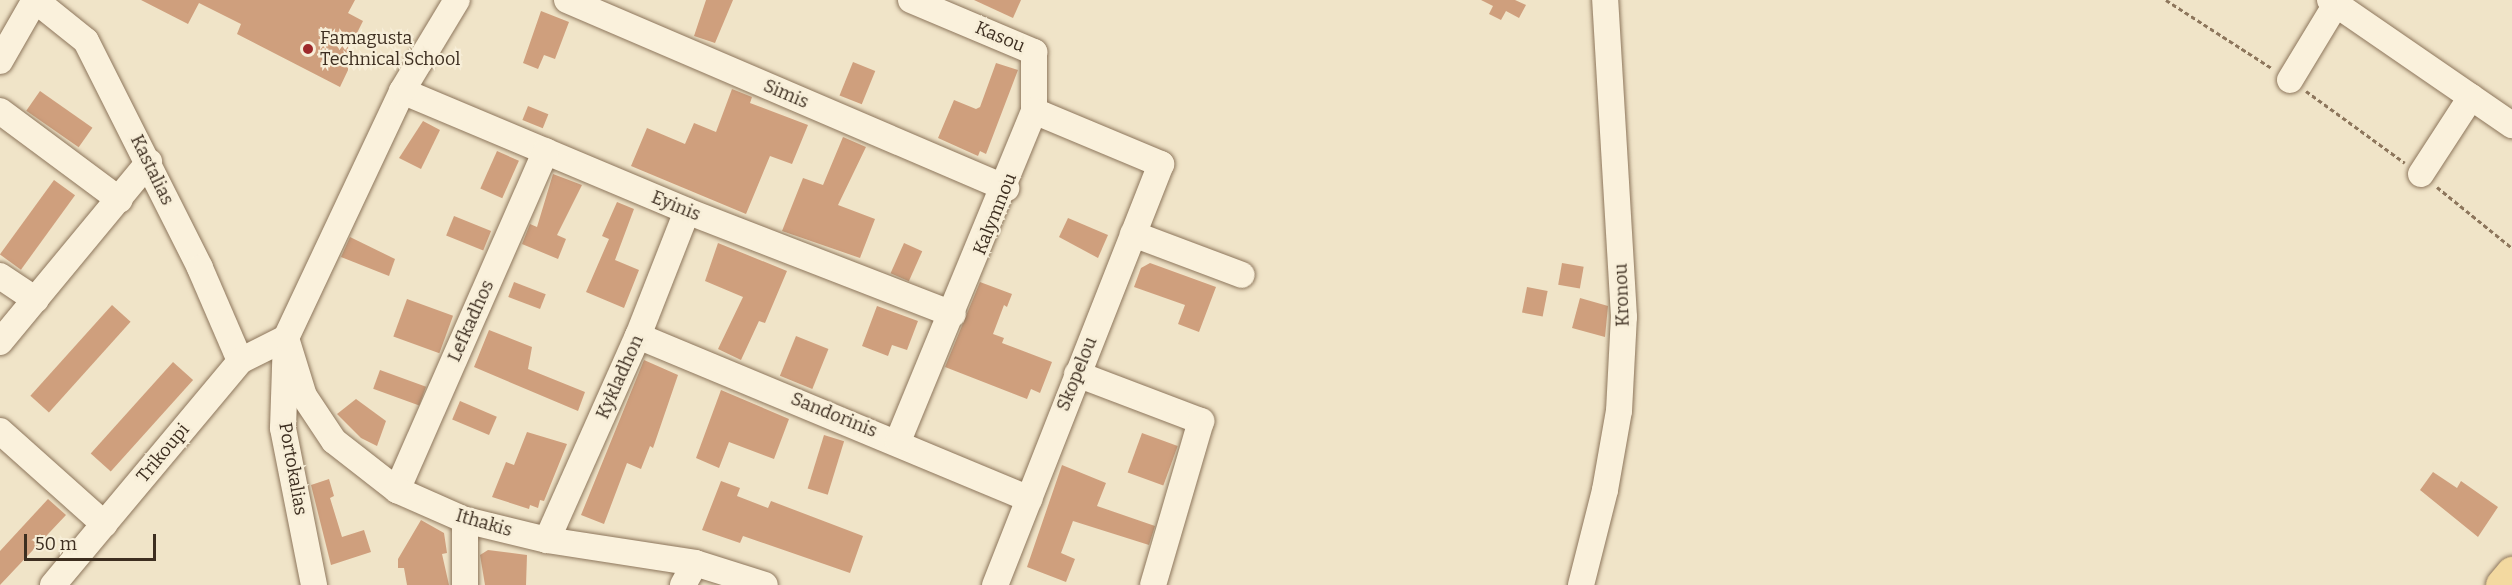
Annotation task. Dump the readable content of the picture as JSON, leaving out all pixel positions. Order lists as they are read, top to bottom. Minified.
{"streets":{"street":["Kasou","Simis","Kastalias","Eyinis","Kalymnou","Kronou","Lefkadhos","Skopelou","Kykladhon","Sandorinis","Trikoupi","Portokalias","Ithakis"]},"crossings":[["Kasou","Kalymnou"],["Kasou","Skopelou"],["Simis","Kalymnou"],["Kastalias","Trikoupi"],["Eyinis","Kalymnou"],["Eyinis","Lefkadhos"],["Eyinis","Kykladhon"],["Eyinis","Portokalias"],["Kalymnou","Skopelou"],["Kalymnou","Sandorinis"],["Lefkadhos","Ithakis"],["Skopelou","Sandorinis"],["Kykladhon","Sandorinis"],["Kykladhon","Ithakis"],["Trikoupi","Portokalias"],["Trikoupi","Ithakis"],["Portokalias","Ithakis"]],"places":["Famagusta Technical School"],"scale_bar":"50 m"}
